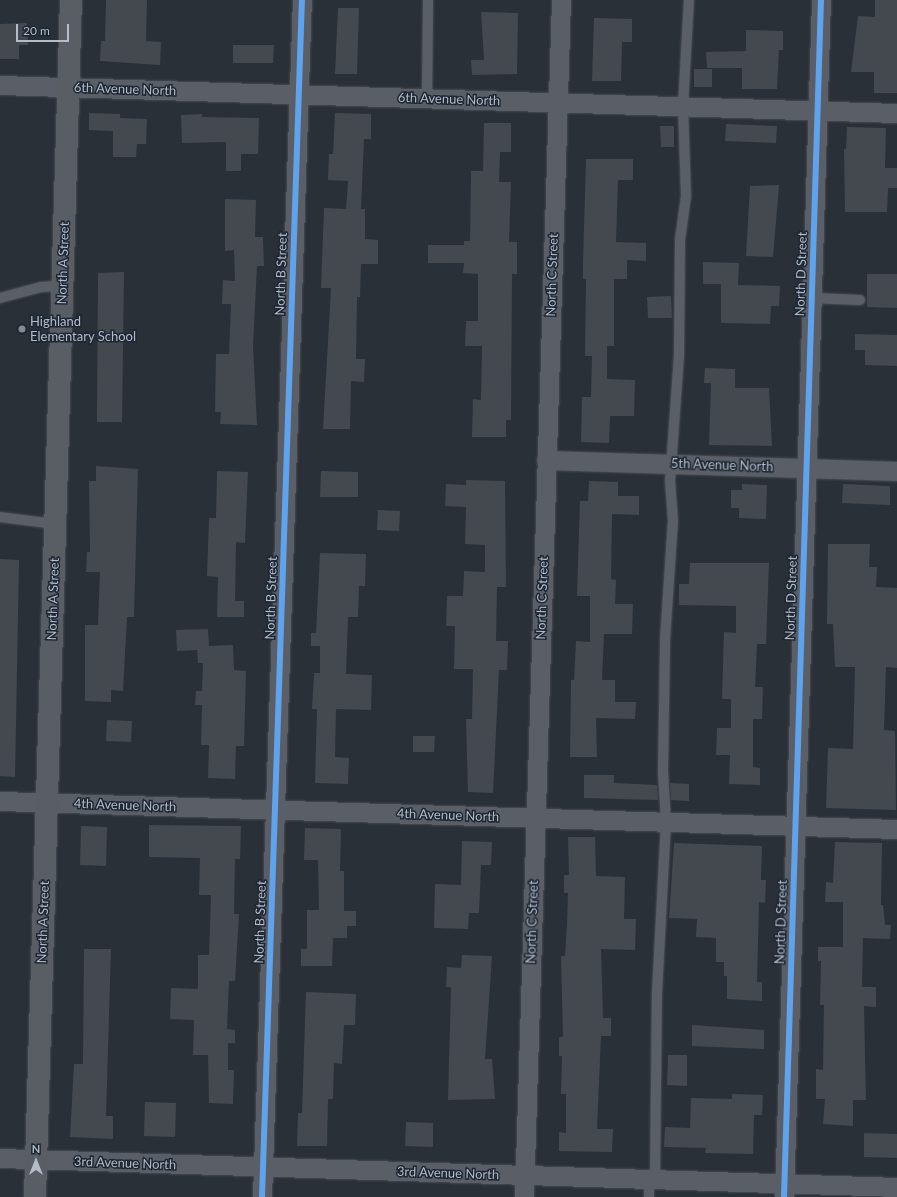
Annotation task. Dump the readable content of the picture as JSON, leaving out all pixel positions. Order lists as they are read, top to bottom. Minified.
{"streets":{"street":["6th Avenue North","North A Street","North B Street","North D Street","North C Street","5th Avenue North","4th Avenue North","3rd Avenue North"]},"crossings":[["6th Avenue North","North A Street"],["6th Avenue North","North B Street"],["6th Avenue North","North D Street"],["6th Avenue North","North C Street"],["North A Street","4th Avenue North"],["North A Street","3rd Avenue North"],["North B Street","4th Avenue North"],["North B Street","3rd Avenue North"],["North D Street","5th Avenue North"],["North D Street","4th Avenue North"],["North D Street","3rd Avenue North"],["North C Street","5th Avenue North"],["North C Street","4th Avenue North"],["North C Street","3rd Avenue North"]],"places":["Highland Elementary School"],"scale_bar":"20 m","north":"top"}
